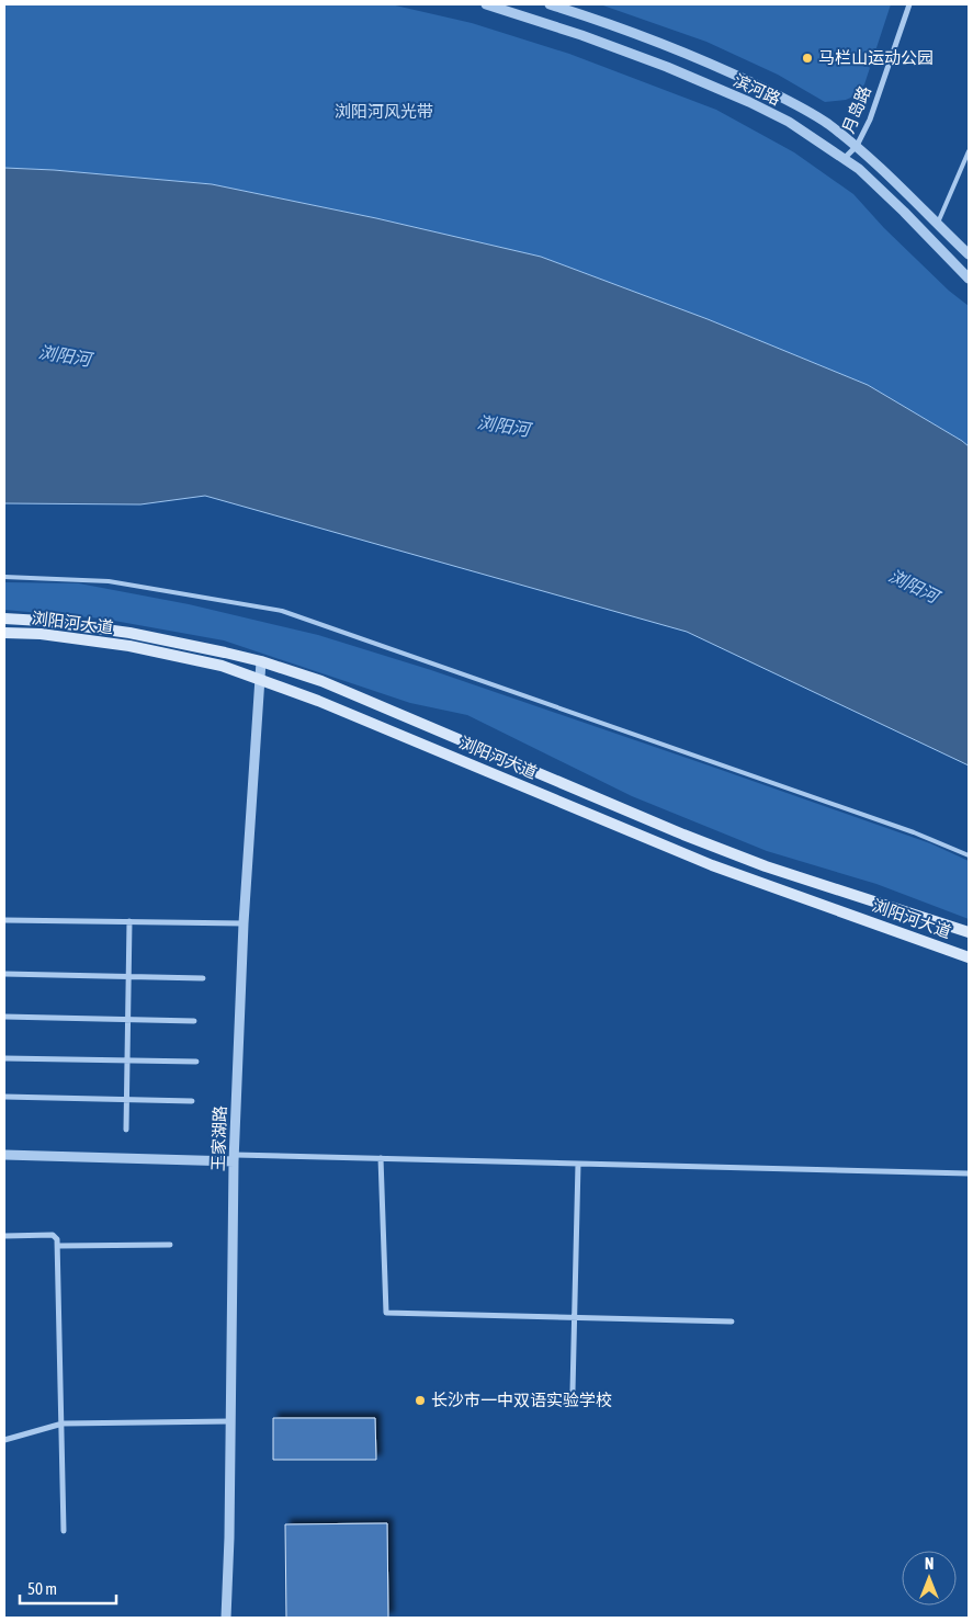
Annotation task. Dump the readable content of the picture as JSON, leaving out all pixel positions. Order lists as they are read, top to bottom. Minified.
{"streets":{"main road":["浏阳河大道"],"street":["滨河路","月岛路","王家湖路"]},"crossings":[["滨河路","月岛路"],["浏阳河大道","王家湖路"]],"water":["浏阳河"],"parks":["浏阳河风光带"],"places":["马栏山运动公园","长沙市一中双语实验学校"],"scale_bar":"50 m","north":"top"}
